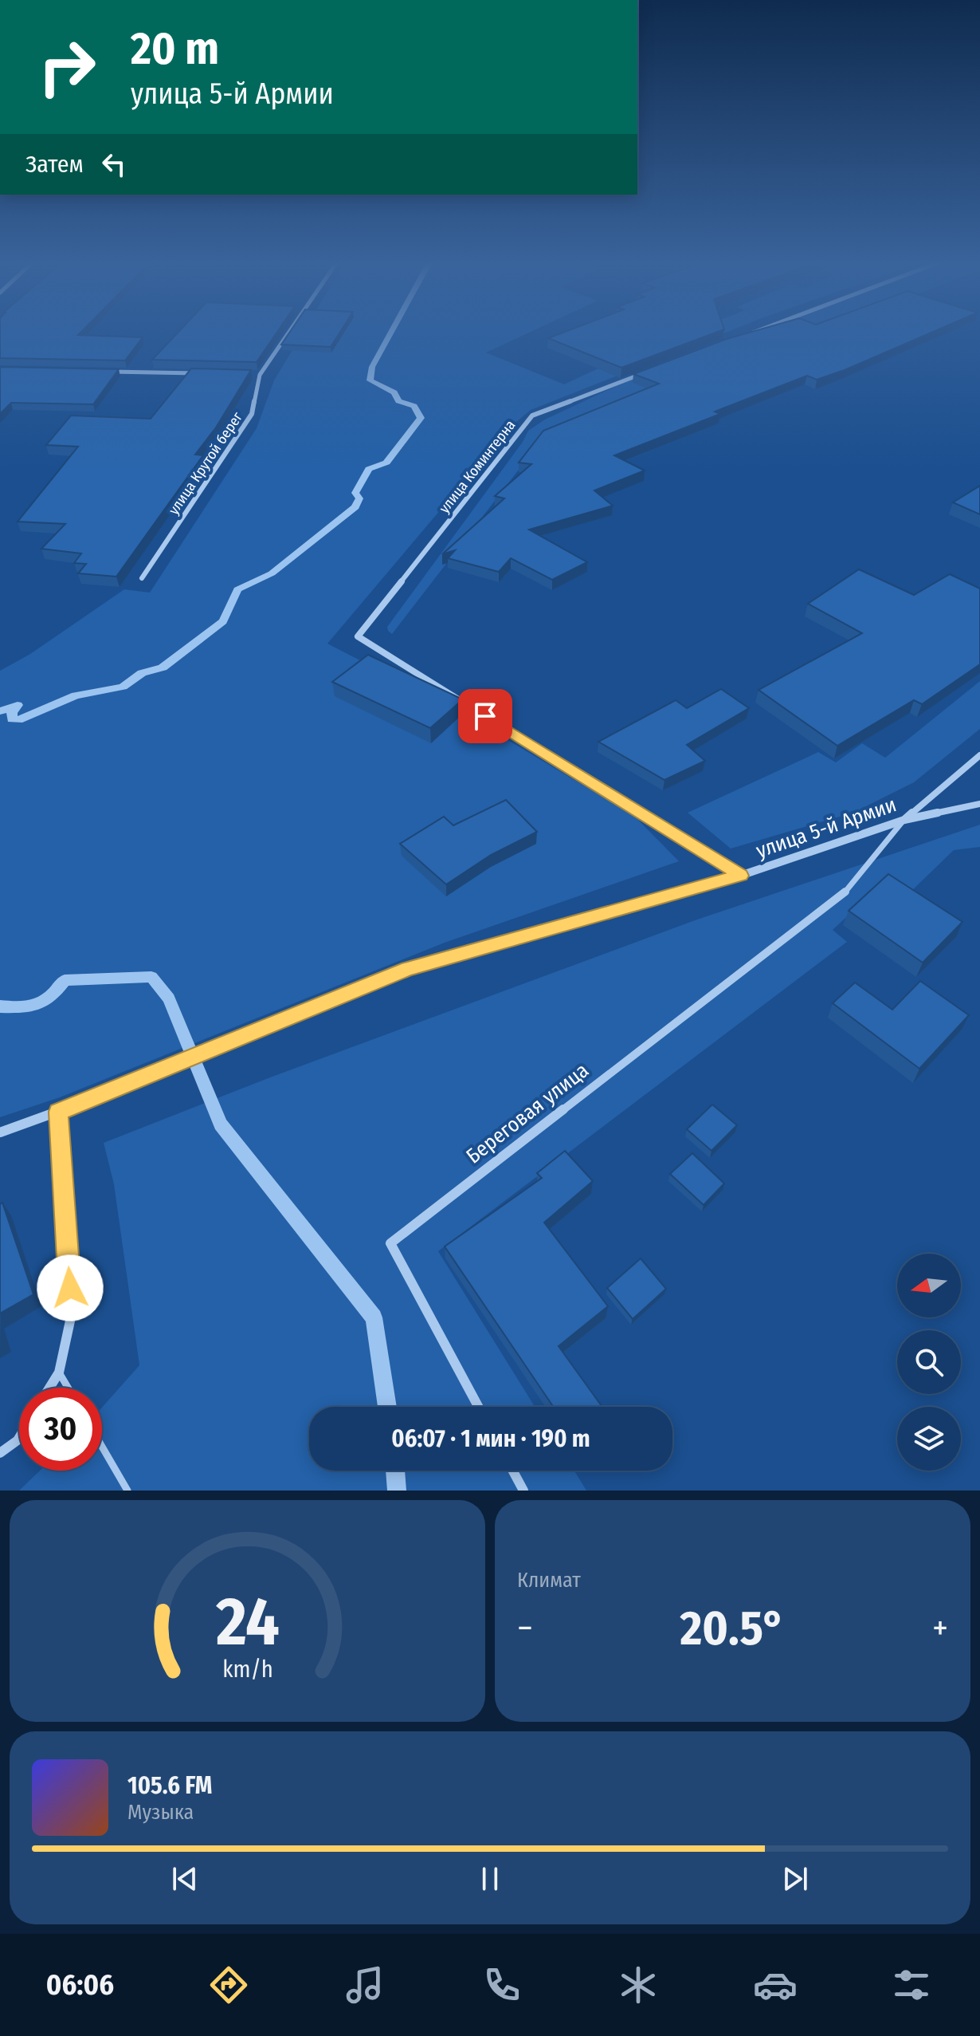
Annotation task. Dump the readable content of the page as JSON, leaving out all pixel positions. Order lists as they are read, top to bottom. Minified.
{"streets":{"street":["улица Крутой берег","улица Коминтерна","улица 5-й Армии","Береговая улица"]},"crossings":[["улица Коминтерна","улица 5-й Армии"]],"north":"left","page":{"turn":["20 m","улица 5-й Армии"],"then":"Затем","limit":"30","trip":"06:07 · 1 мин · 190 m","tile":"Климат","heat":["−","20.5°","+"],"song":["105.6 FM","Музыка"],"tabs":"06:06","gauge":["24","km/h"]}}
